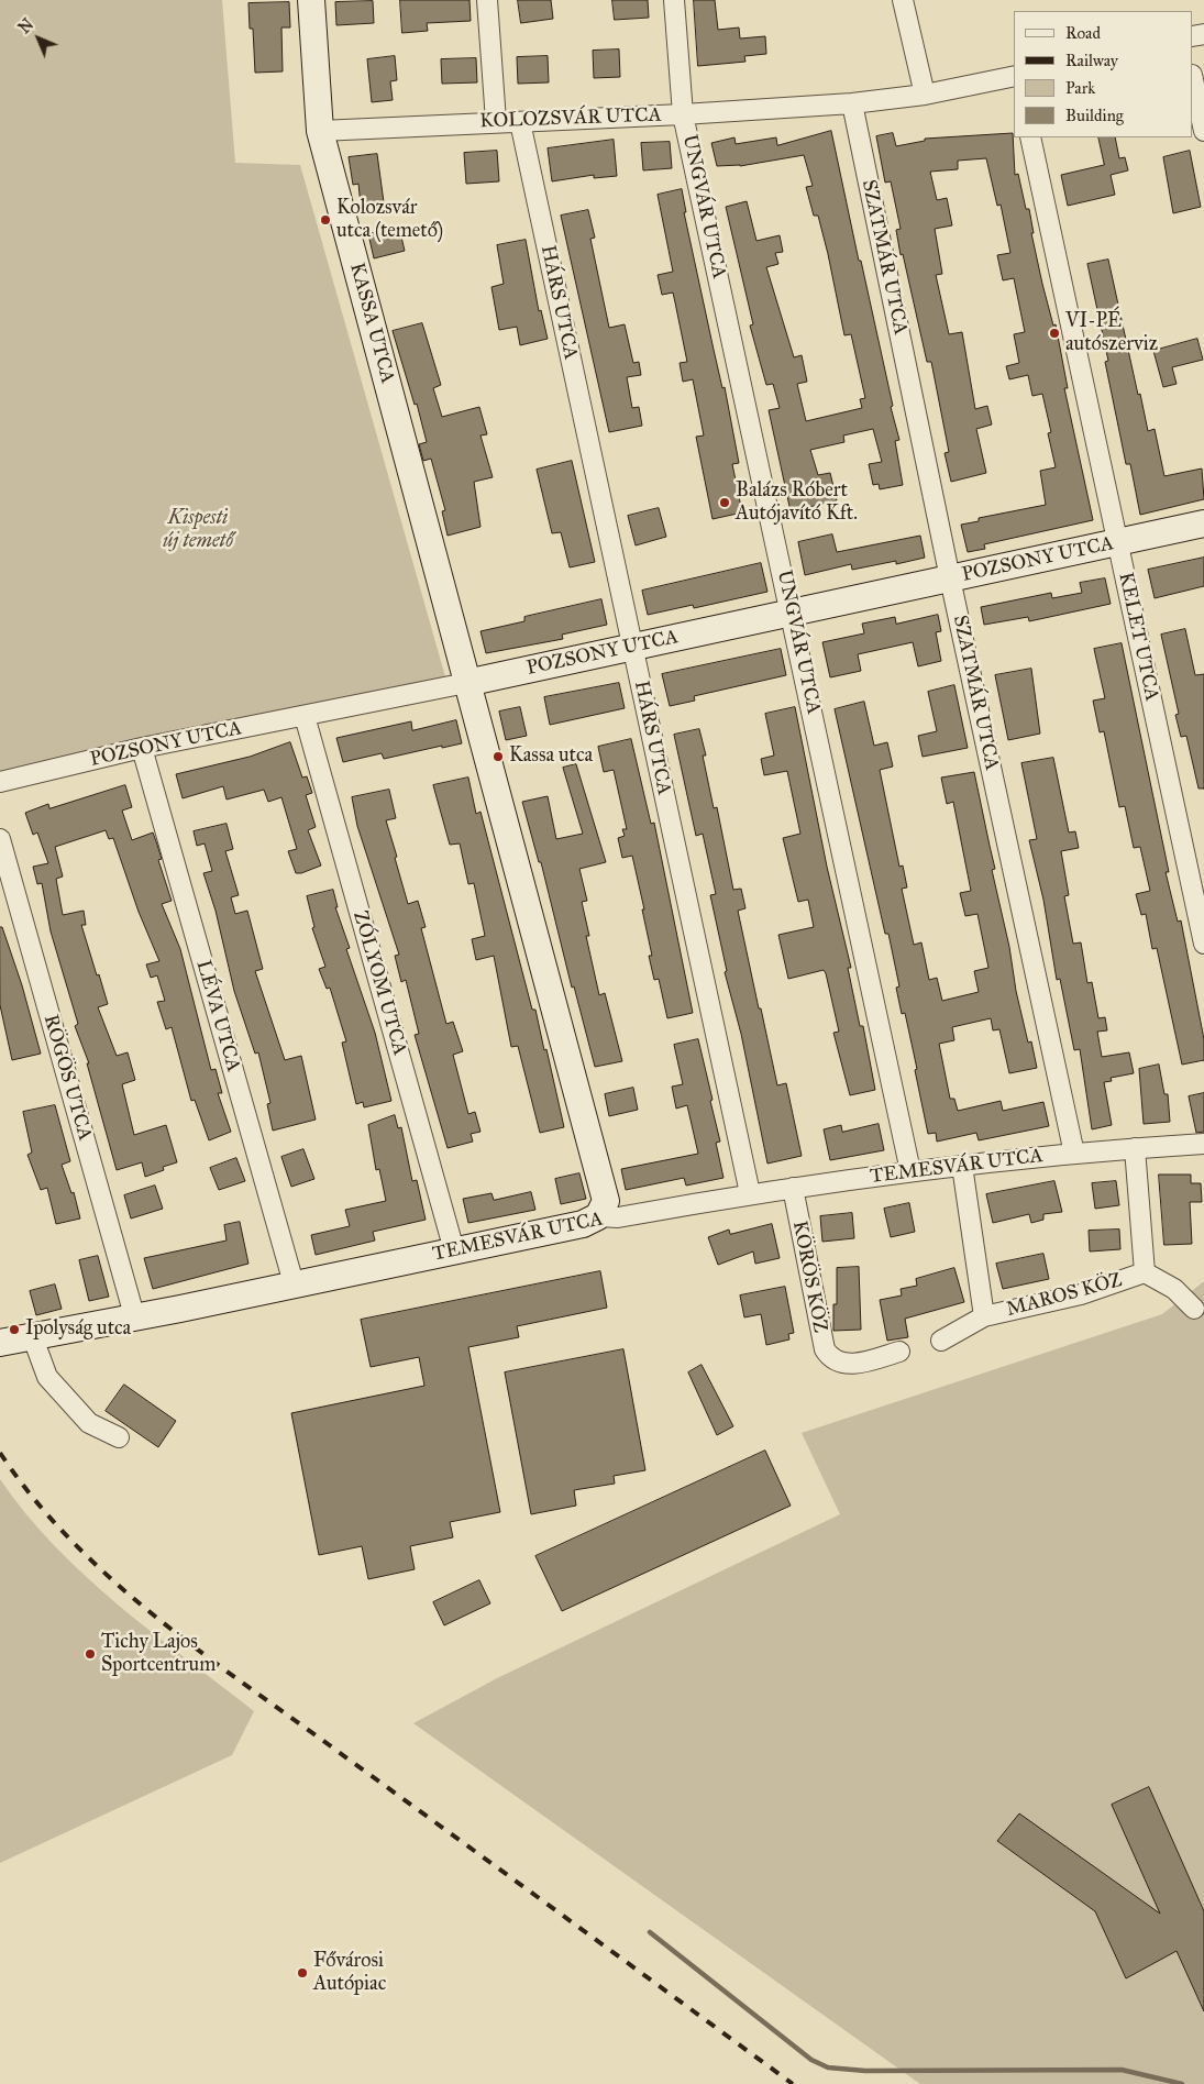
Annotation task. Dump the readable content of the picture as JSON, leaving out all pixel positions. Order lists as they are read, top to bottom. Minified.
{"streets":{"street":["KOLOZSVÁR UTCA","UNGVÁR UTCA","SZATMÁR UTCA","HÁRS UTCA","KASSA UTCA","POZSONY UTCA","KELET UTCA","ZÓLYOM UTCA","LÉVA UTCA","RÖGÖS UTCA","TEMESVÁR UTCA","KÖRÖS KÖZ","MAROS KÖZ"]},"crossings":[["KOLOZSVÁR UTCA","UNGVÁR UTCA"],["KOLOZSVÁR UTCA","SZATMÁR UTCA"],["KOLOZSVÁR UTCA","HÁRS UTCA"],["KOLOZSVÁR UTCA","KASSA UTCA"],["UNGVÁR UTCA","POZSONY UTCA"],["UNGVÁR UTCA","TEMESVÁR UTCA"],["SZATMÁR UTCA","POZSONY UTCA"],["SZATMÁR UTCA","TEMESVÁR UTCA"],["HÁRS UTCA","POZSONY UTCA"],["HÁRS UTCA","TEMESVÁR UTCA"],["KASSA UTCA","POZSONY UTCA"],["KASSA UTCA","TEMESVÁR UTCA"],["POZSONY UTCA","KELET UTCA"],["POZSONY UTCA","ZÓLYOM UTCA"],["POZSONY UTCA","LÉVA UTCA"],["ZÓLYOM UTCA","TEMESVÁR UTCA"],["LÉVA UTCA","TEMESVÁR UTCA"],["RÖGÖS UTCA","TEMESVÁR UTCA"],["TEMESVÁR UTCA","KÖRÖS KÖZ"],["TEMESVÁR UTCA","MAROS KÖZ"]],"parks":["Kispesti új temető"],"places":["Kolozsvár utca (temető)","VI-PÉ autószerviz","Balázs Róbert Autójavító Kft.","Kassa utca","Ipolyság utca","Tichy Lajos Sportcentrum","Fővárosi Autópiac"],"legend":["Road","Railway","Park","Building"],"north":"top left"}
